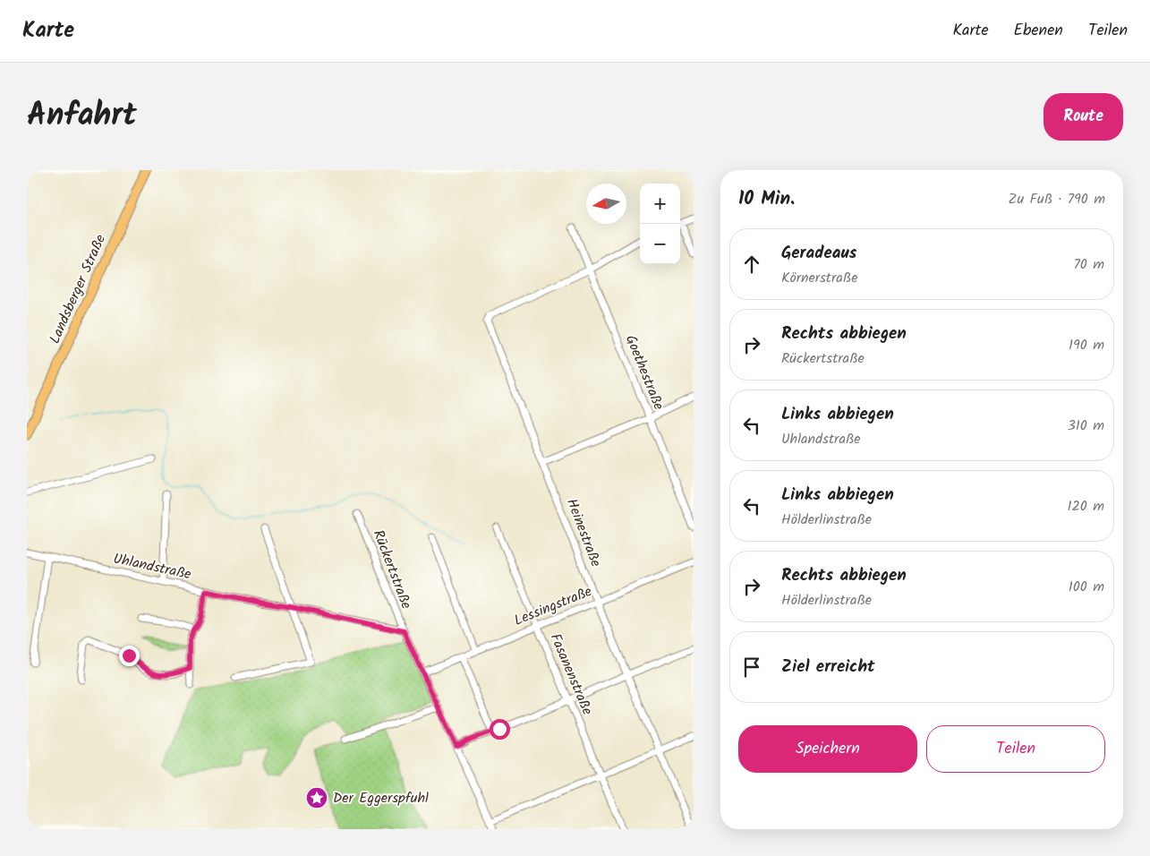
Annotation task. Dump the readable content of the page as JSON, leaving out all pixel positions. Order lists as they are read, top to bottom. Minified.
{"streets":{"main road":["Landsberger Straße"],"street":["Goethestraße","Heinestraße","Uhlandstraße","Rückertstraße","Lessingstraße","Fasanenstraße"]},"crossings":[["Goethestraße","Heinestraße"],["Heinestraße","Lessingstraße"],["Uhlandstraße","Rückertstraße"],["Rückertstraße","Lessingstraße"],["Lessingstraße","Fasanenstraße"]],"places":{"place":["Der Eggerspfuhl"]},"north":"left","page":{"header":"Karte","nav":["Karte","Ebenen","Teilen"],"title":"Anfahrt","buttons":["Route",["Speichern","Teilen"]],"heading":["10 Min.","Zu Fuß · 790 m"],"map_buttons":["+","−"],"list":[["Geradeaus","Körnerstraße","70 m"],["Rechts abbiegen","Rückertstraße","190 m"],["Links abbiegen","Uhlandstraße","310 m"],["Links abbiegen","Hölderlinstraße","120 m"],["Rechts abbiegen","Hölderlinstraße","100 m"],"Ziel erreicht"]}}
